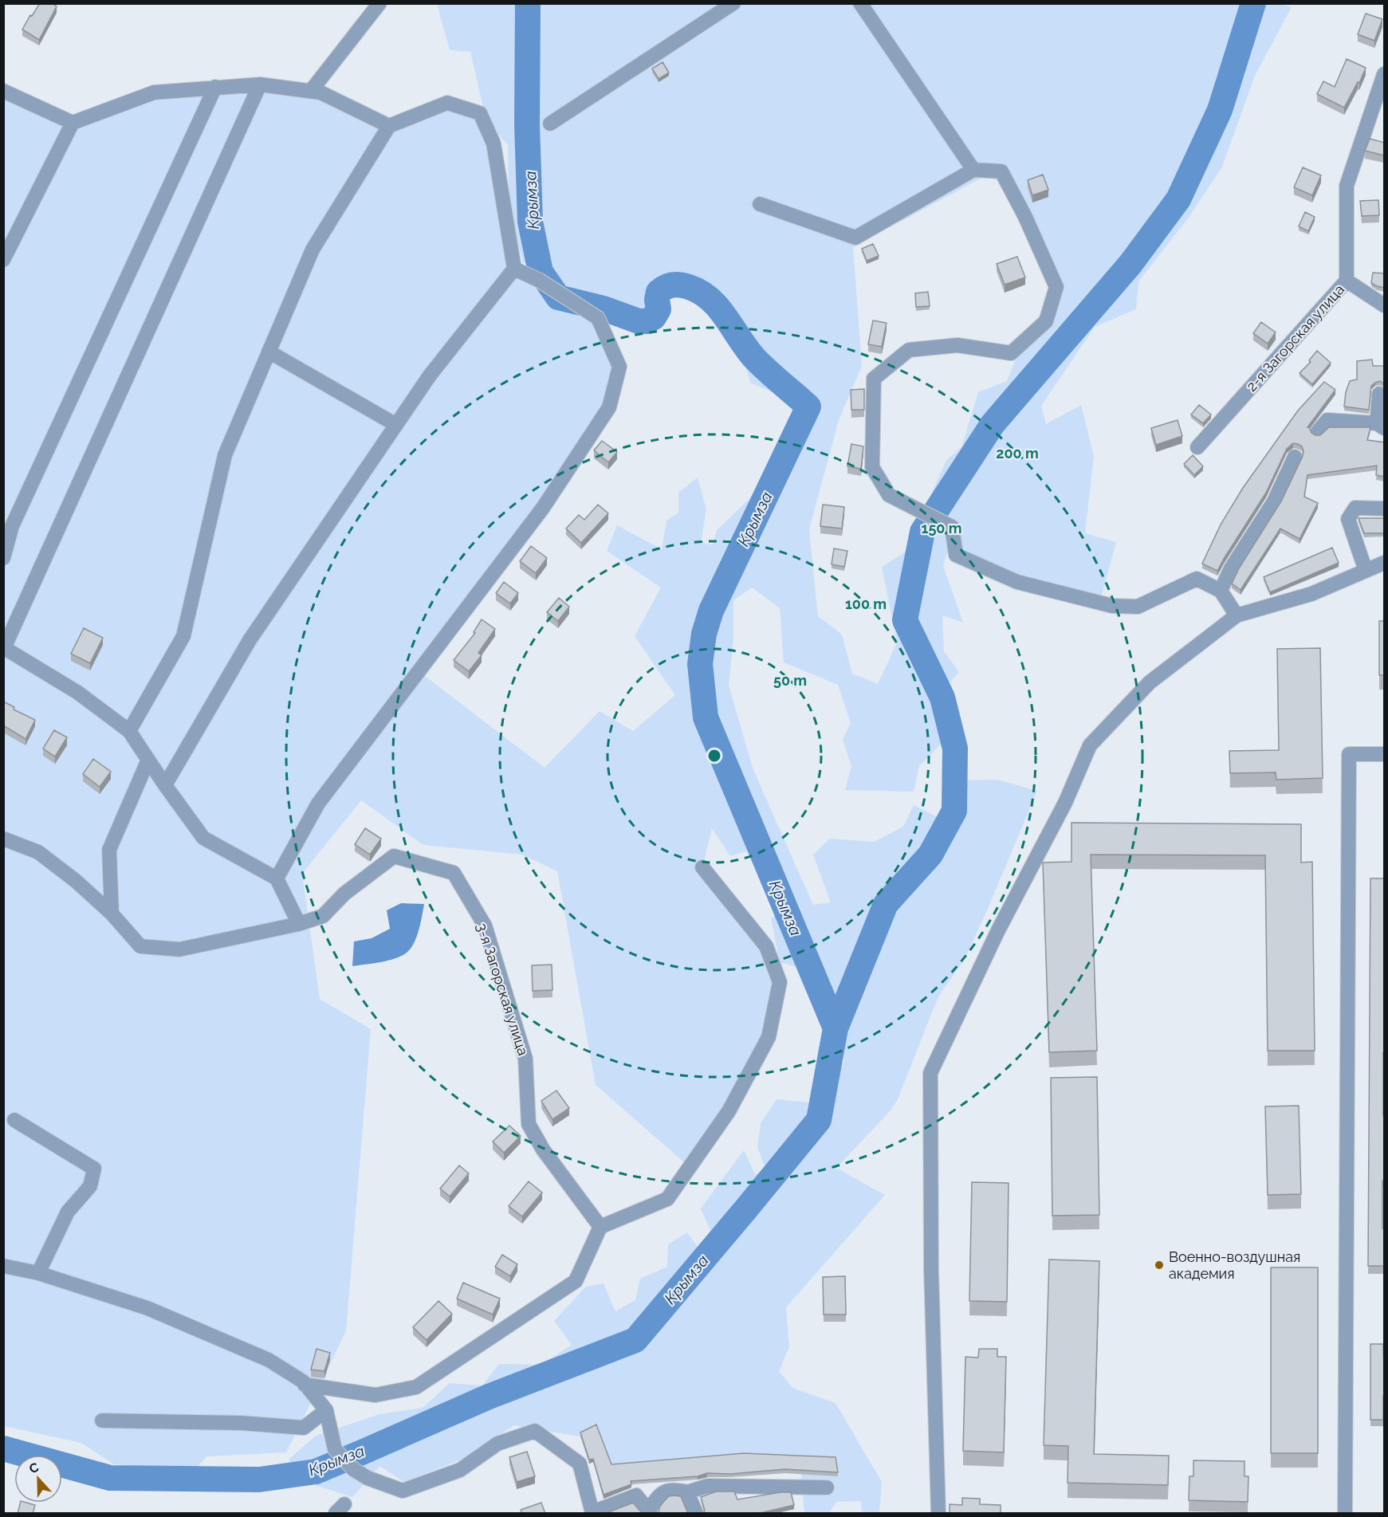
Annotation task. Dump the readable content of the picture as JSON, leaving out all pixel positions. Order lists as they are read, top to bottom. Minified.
{"streets":{"street":["2-я Загорская улица","3-я Загорская улица"]},"water":["Крымза"],"places":["Военно-воздушная академия"],"north":"top","rings":["200 m","150 m","100 m","50 m"]}
